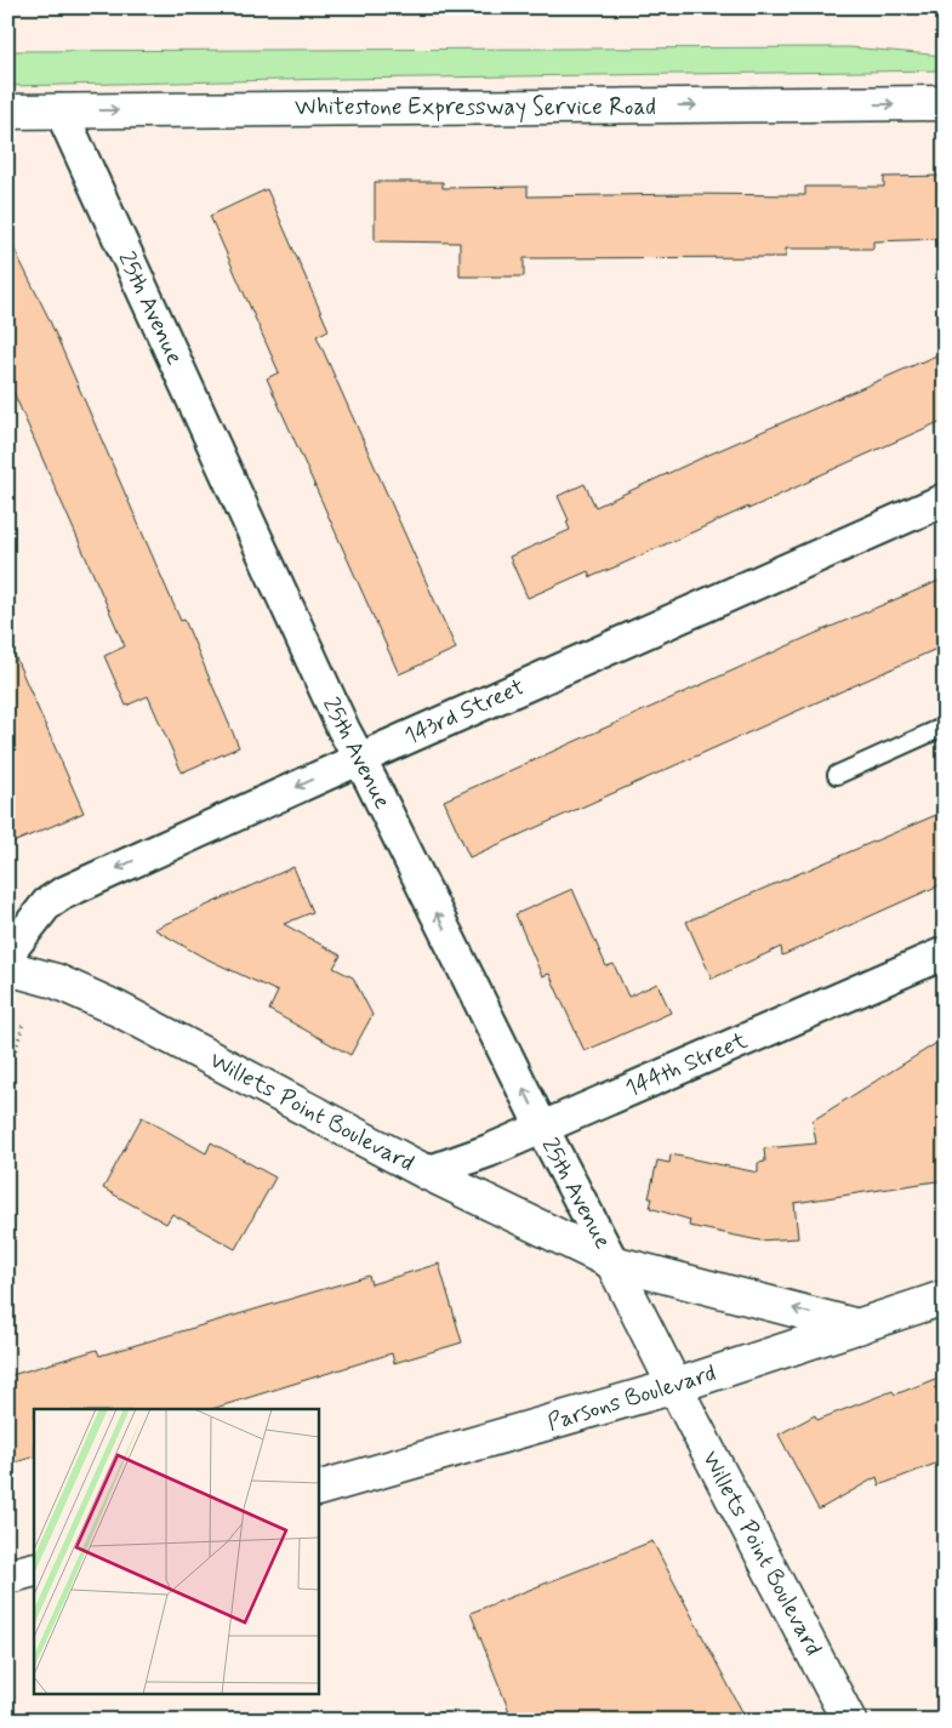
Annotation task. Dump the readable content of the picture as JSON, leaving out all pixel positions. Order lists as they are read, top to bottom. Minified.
{"streets":{"street":["Whitestone Expressway Service Road","25th Avenue","143rd Street","144th Street","Willets Point Boulevard","Parsons Boulevard"]},"crossings":[["Whitestone Expressway Service Road","25th Avenue"],["25th Avenue","143rd Street"],["25th Avenue","144th Street"],["25th Avenue","Willets Point Boulevard"],["25th Avenue","Parsons Boulevard"],["144th Street","Willets Point Boulevard"],["Willets Point Boulevard","Parsons Boulevard"]],"one_way":["Whitestone Expressway Service Road","143rd Street"]}
